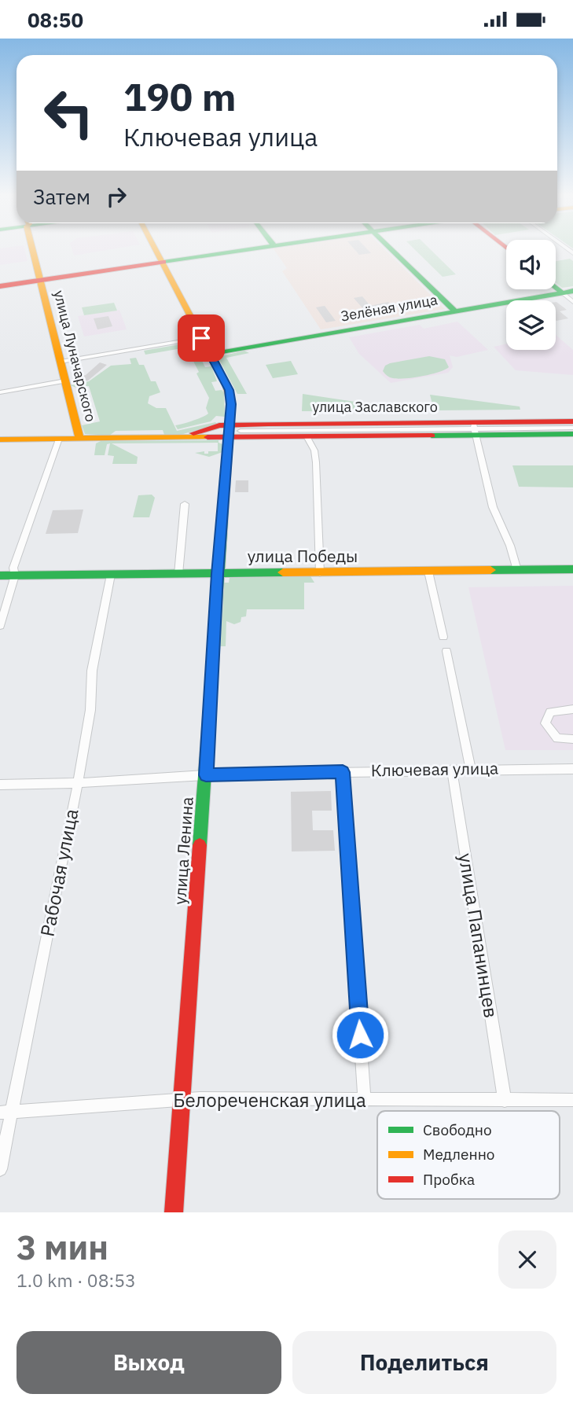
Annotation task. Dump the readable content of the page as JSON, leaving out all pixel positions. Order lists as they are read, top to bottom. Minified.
{"streets":{"street":["Зелёная улица","улица Луначарского","улица Заславского","улица Победы","Ключевая улица","улица Ленина","Рабочая улица","улица Папанинцев","Белореченская улица"]},"crossings":[["Зелёная улица","улица Ленина"],["улица Луначарского","улица Заславского"],["улица Заславского","улица Ленина"],["улица Победы","улица Ленина"],["улица Победы","Рабочая улица"],["Ключевая улица","улица Ленина"],["Ключевая улица","Рабочая улица"],["Ключевая улица","улица Папанинцев"],["улица Ленина","Белореченская улица"],["Рабочая улица","Белореченская улица"],["улица Папанинцев","Белореченская улица"]],"legend":["Свободно","Медленно","Пробка"],"page":{"status":"08:50","turn":["190 m","Ключевая улица"],"then":"Затем","heading":["3 мин","1.0 km · 08:53"],"buttons":["Выход","Поделиться"]}}
